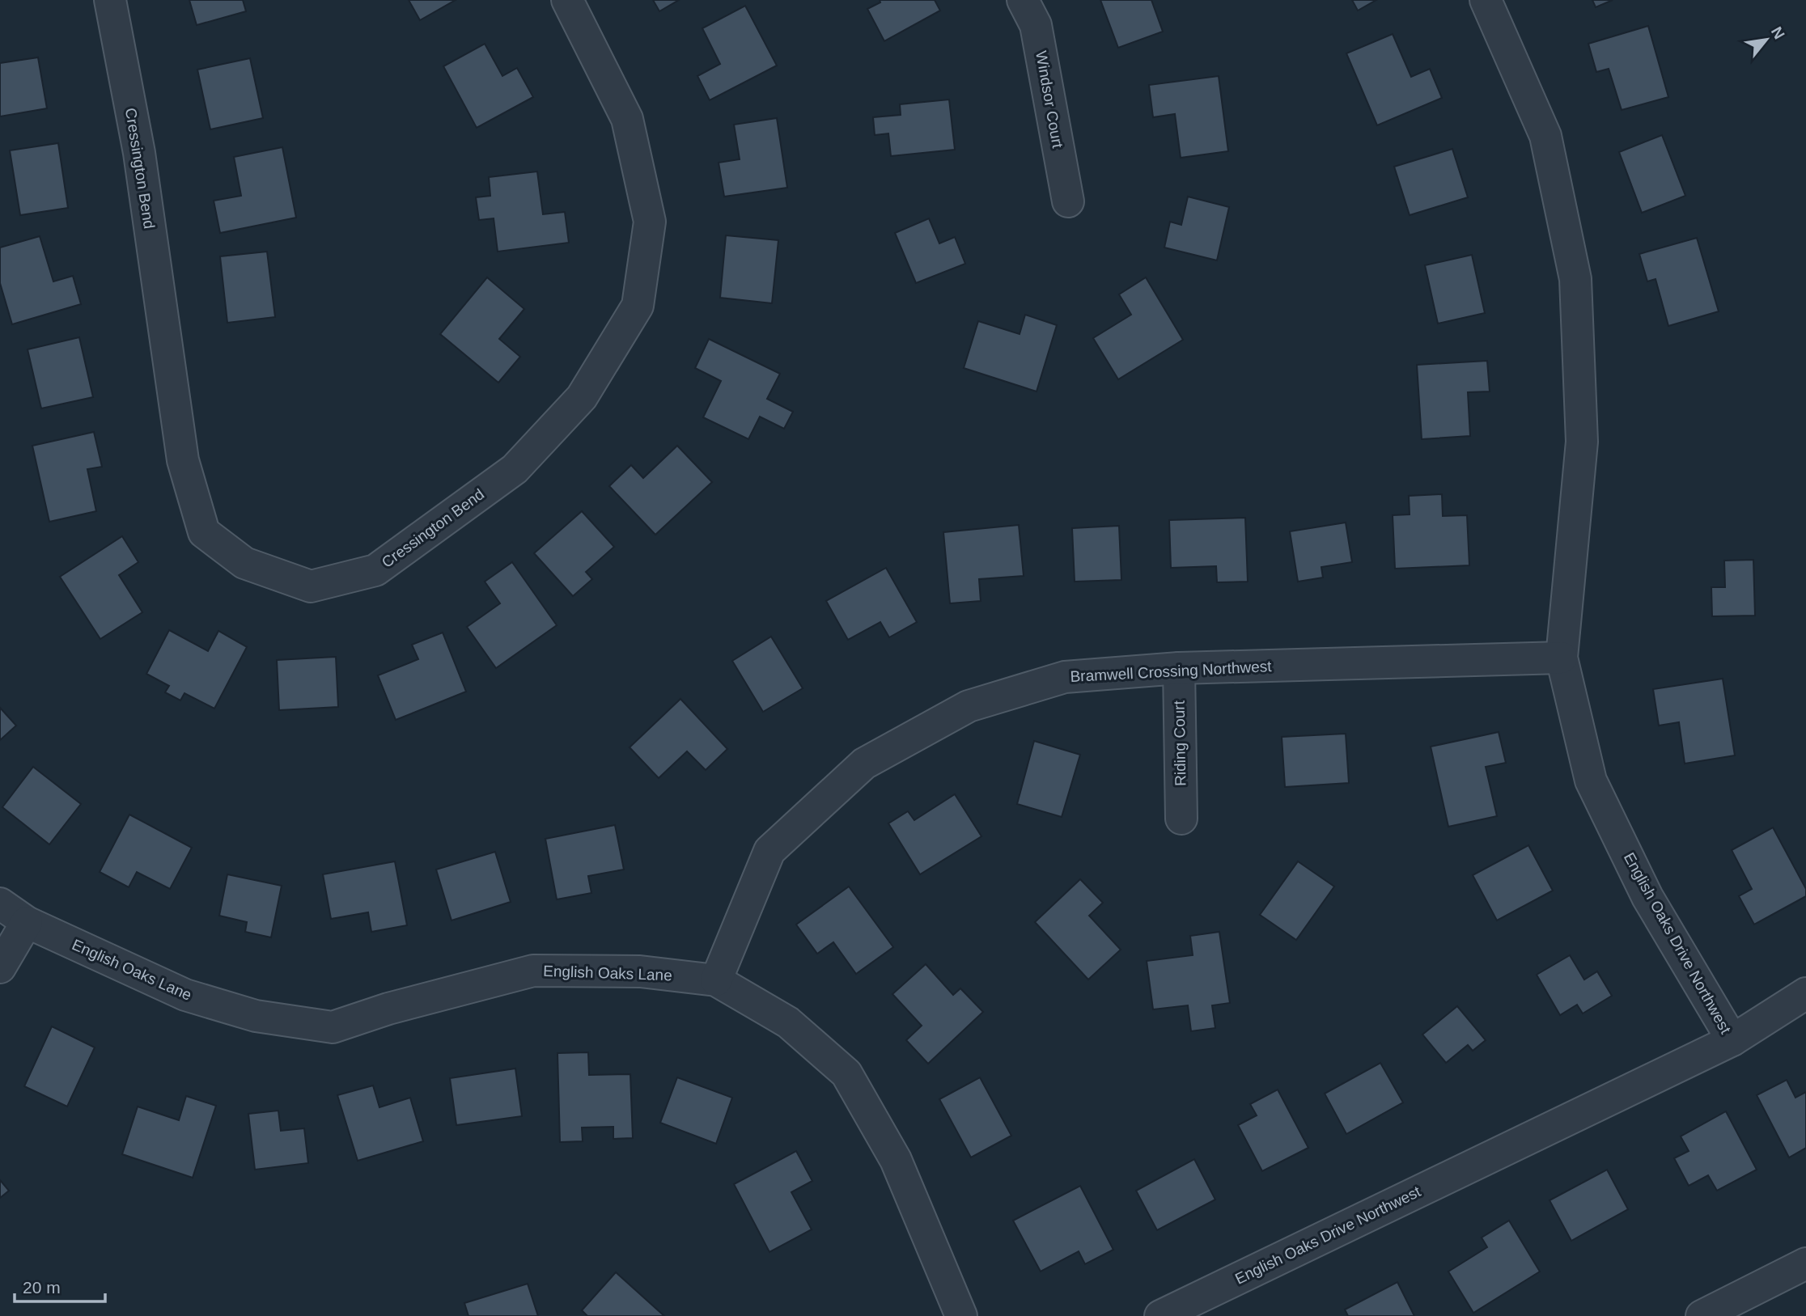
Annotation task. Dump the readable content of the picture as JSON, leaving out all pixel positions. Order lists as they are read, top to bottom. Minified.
{"streets":{"street":["Windsor Court","Cressington Bend","Bramwell Crossing Northwest","Riding Court","English Oaks Drive Northwest","English Oaks Lane"]},"crossings":[["Bramwell Crossing Northwest","Riding Court"],["Bramwell Crossing Northwest","English Oaks Drive Northwest"],["Bramwell Crossing Northwest","English Oaks Lane"]],"scale_bar":"20 m","north":"top right"}
